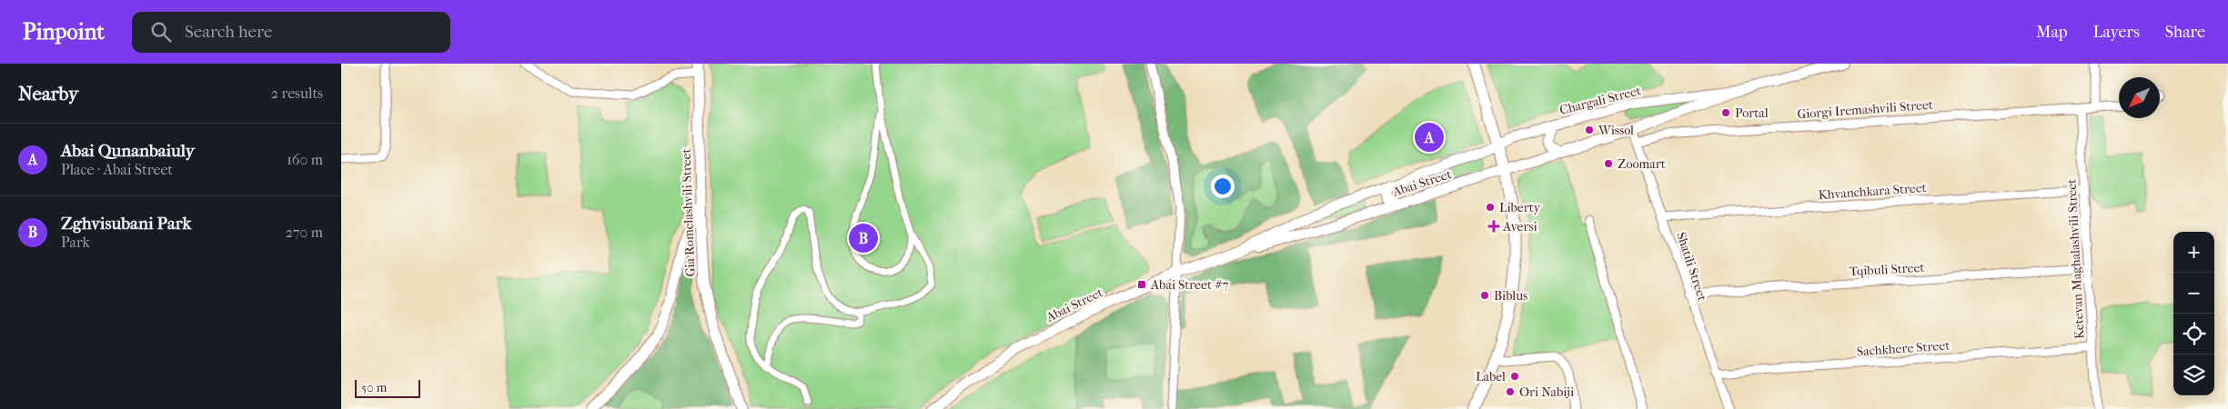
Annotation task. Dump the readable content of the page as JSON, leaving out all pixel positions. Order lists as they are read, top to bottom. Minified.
{"streets":{"street":["Chargali Street","Giorgi Iremashvili Street","Abai Street","Khvanchkara Street","Gia Romelashvili Street","Ketevan Maghalashvili Street","Shatili Street","Tqibuli Street","Sachkhere Street"]},"crossings":[["Chargali Street","Abai Street"],["Chargali Street","Shatili Street"],["Giorgi Iremashvili Street","Ketevan Maghalashvili Street"],["Giorgi Iremashvili Street","Shatili Street"],["Khvanchkara Street","Ketevan Maghalashvili Street"],["Khvanchkara Street","Shatili Street"],["Ketevan Maghalashvili Street","Tqibuli Street"],["Ketevan Maghalashvili Street","Sachkhere Street"],["Shatili Street","Tqibuli Street"],["Shatili Street","Sachkhere Street"]],"places":{"other":["Portal","Wissol","Zoomart","Liberty","Biblus","Label","Ori Nabiji"],"health":["Aversi"],"transit":["Abai Street #7"]},"scale_bar":"50 m","north":"bottom left","page":{"header":"Pinpoint","search":"Search here","nav":["Map","Layers","Share"],"heading":["Nearby","2 results"],"pins":["A","B"],"list":[{"mark":"A","name":"Abai Qunanbaiuly","note":"Place · Abai Street","value":"160 m"},{"mark":"B","name":"Zghvisubani Park","note":"Park","value":"270 m"}],"map_buttons":["+","−"],"scale":"50 m"}}
